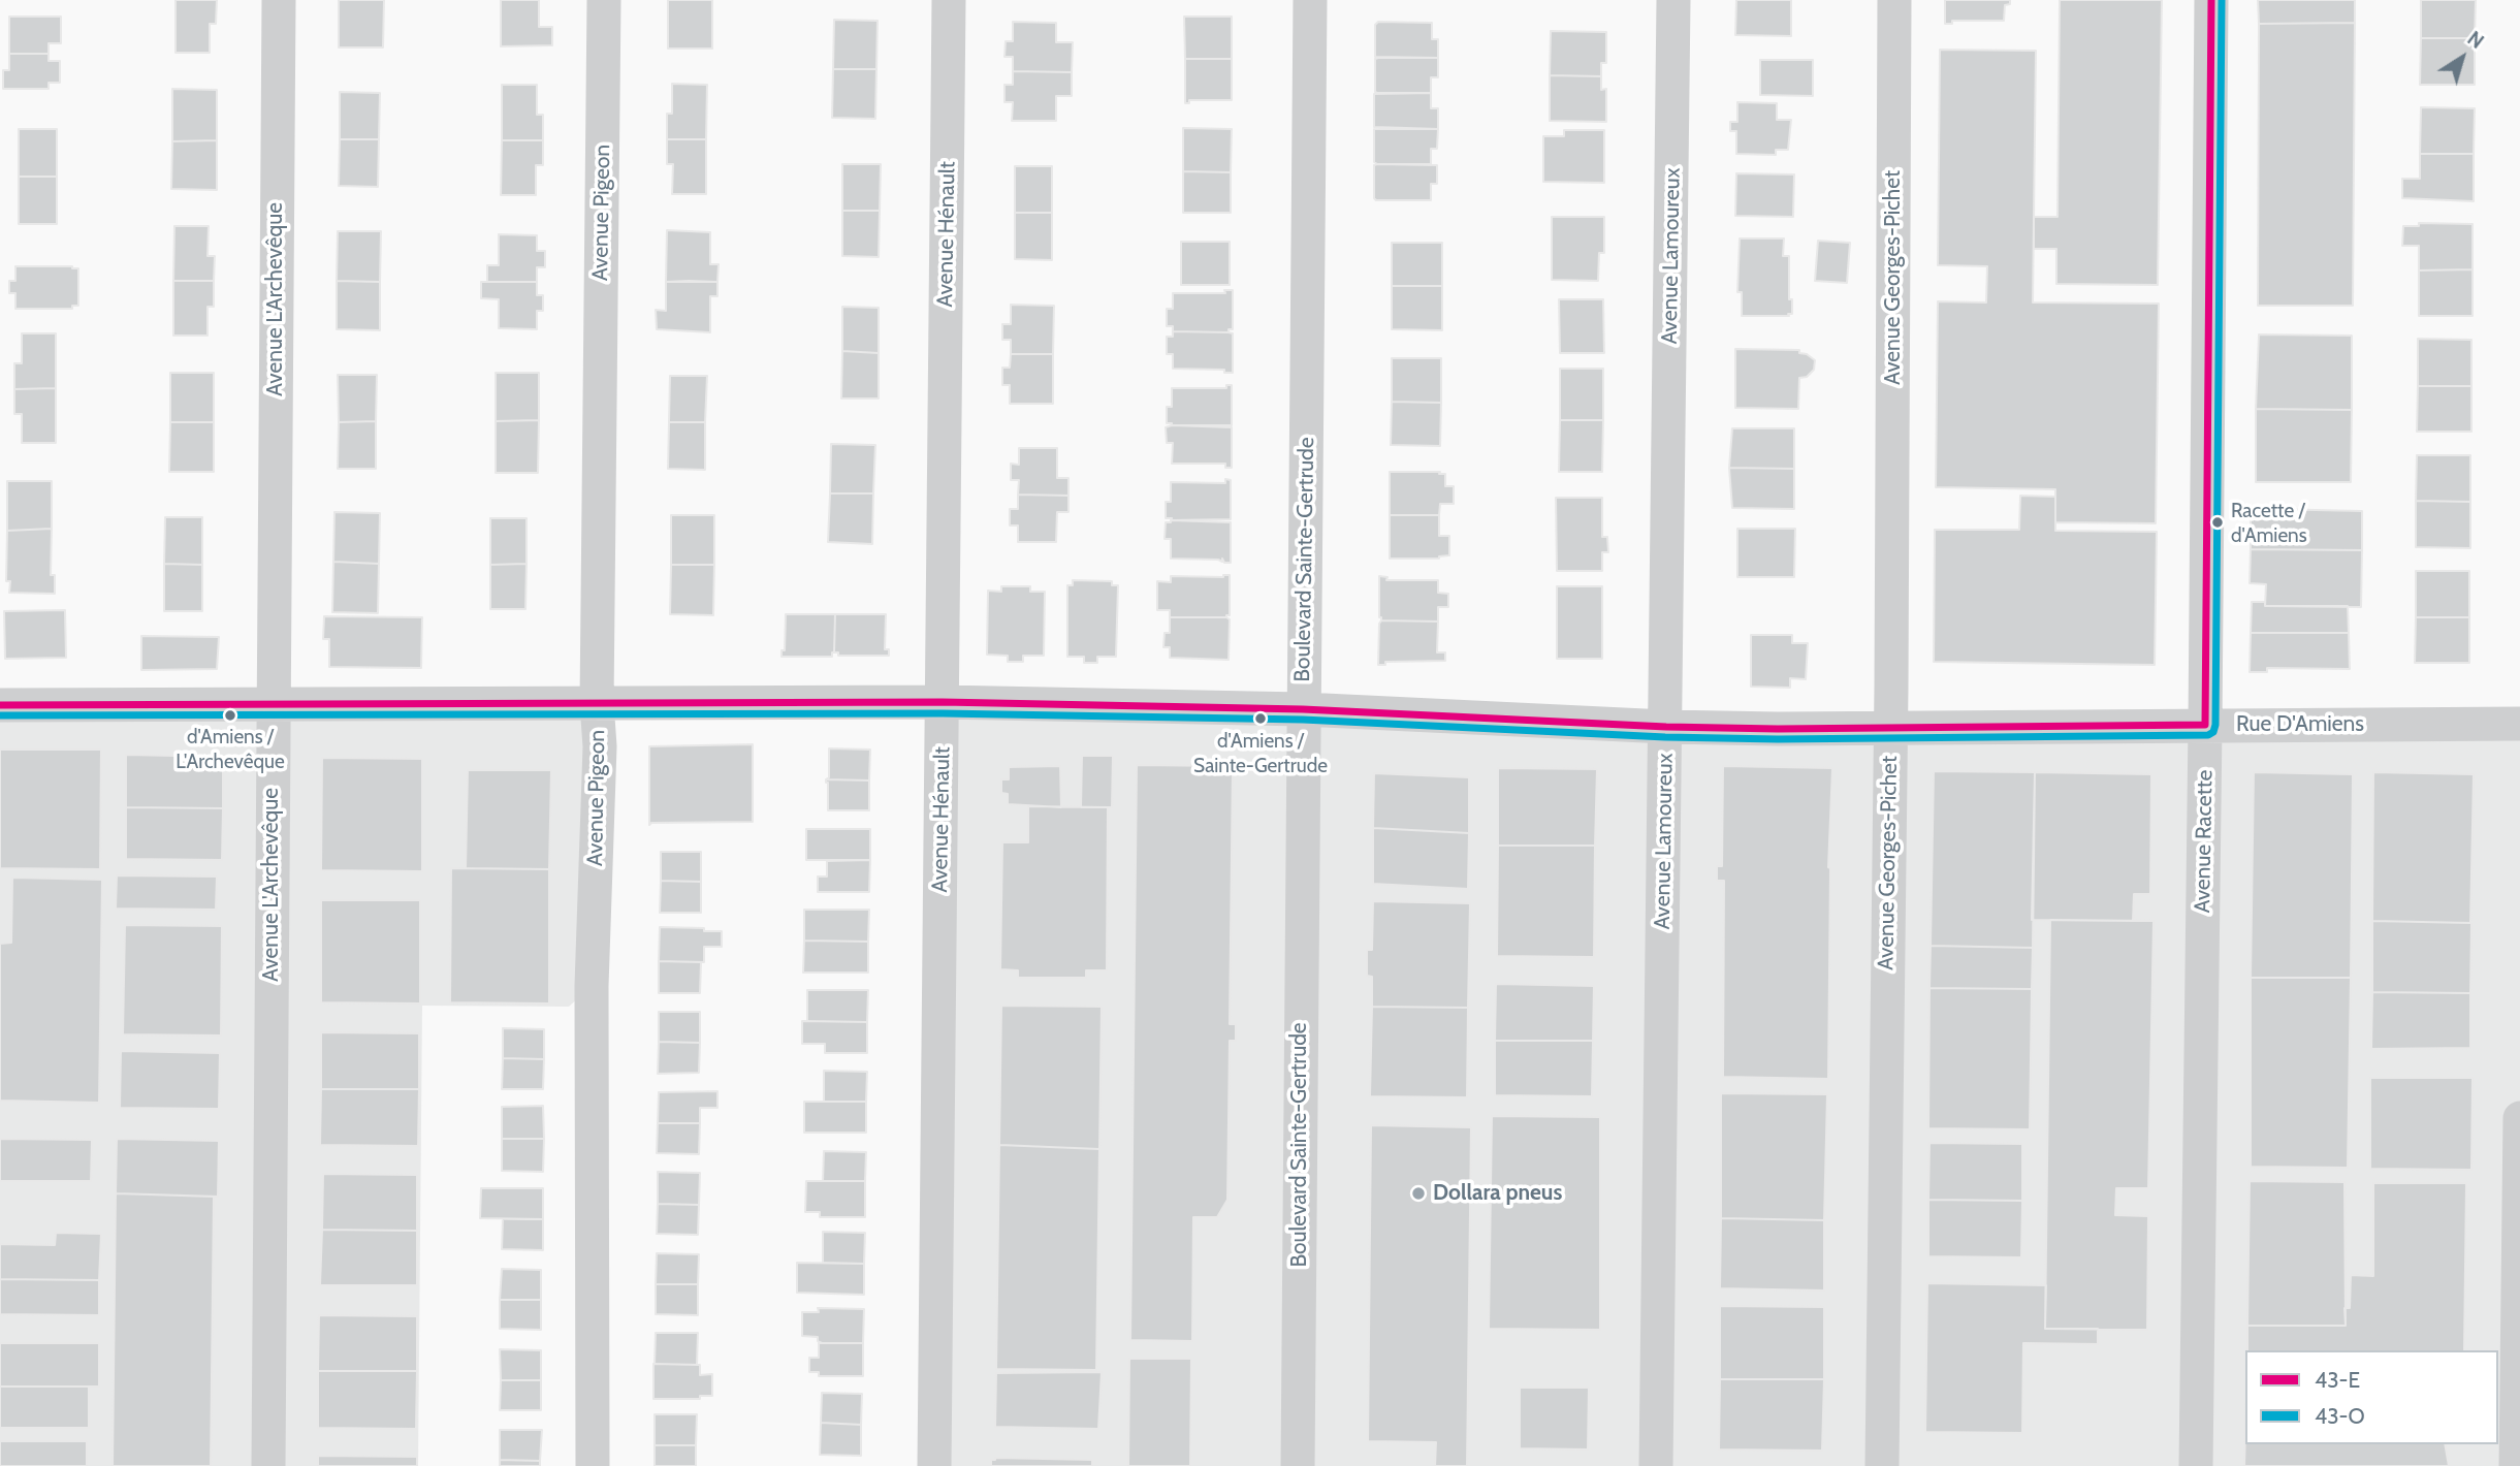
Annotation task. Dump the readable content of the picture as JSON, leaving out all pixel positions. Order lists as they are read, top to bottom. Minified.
{"streets":{"street":["Avenue Pigeon","Avenue Hénault","Avenue Lamoureux","Avenue Georges-Pichet","Avenue L'Archevêque","Boulevard Sainte-Gertrude","Rue D'Amiens","Avenue Racette"]},"crossings":[["Avenue Pigeon","Rue D'Amiens"],["Avenue Hénault","Rue D'Amiens"],["Avenue Lamoureux","Rue D'Amiens"],["Avenue Georges-Pichet","Rue D'Amiens"],["Avenue L'Archevêque","Rue D'Amiens"],["Boulevard Sainte-Gertrude","Rue D'Amiens"],["Rue D'Amiens","Avenue Racette"]],"places":["Racette / d'Amiens","d'Amiens / L'Archevêque","d'Amiens / Sainte-Gertrude","Dollara pneus"],"lines":["transit line 43-E","transit line 43-O"],"legend":["43-E","43-O"],"north":"top right"}
